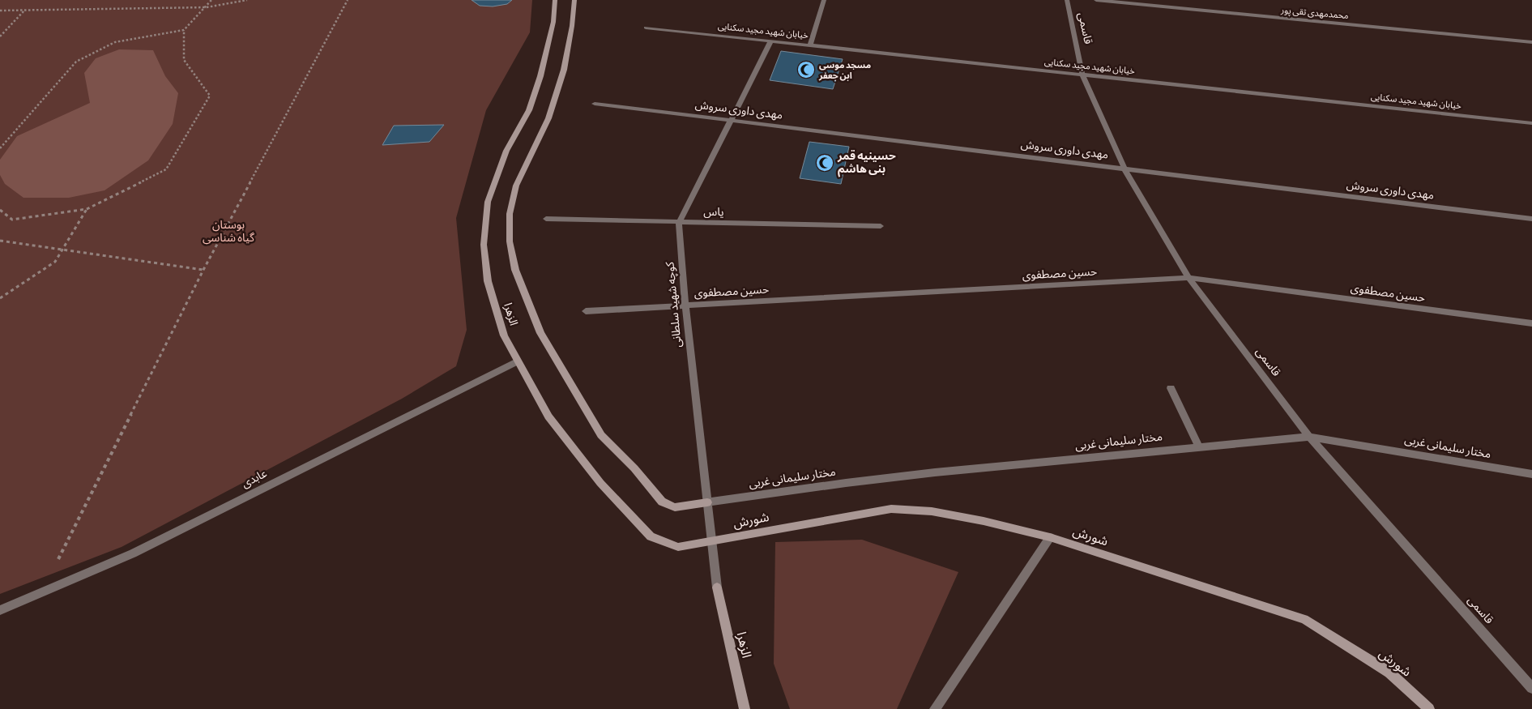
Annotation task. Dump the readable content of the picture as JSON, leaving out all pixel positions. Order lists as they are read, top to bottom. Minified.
{"streets":{"street":["محمدمهدی تقی پور","قاسمی","خیابان شهید مجید سکنایی","مهدی داوری سروش","یاس","حسین مصطفوی","کوچه شهید سلطانی","الزهرا","مختار سلیمانی غربی","عابدی","شورش"]},"crossings":[["قاسمی","خیابان شهید مجید سکنایی"],["قاسمی","مهدی داوری سروش"],["قاسمی","حسین مصطفوی"],["قاسمی","مختار سلیمانی غربی"],["یاس","کوچه شهید سلطانی"],["حسین مصطفوی","کوچه شهید سلطانی"],["کوچه شهید سلطانی","الزهرا"],["کوچه شهید سلطانی","مختار سلیمانی غربی"],["کوچه شهید سلطانی","شورش"],["الزهرا","مختار سلیمانی غربی"],["الزهرا","عابدی"],["الزهرا","شورش"]],"parks":["بوستان گیاه شناسی"],"places":{"mosque":["مسجد موسی ابن جعفر","حسینیه قمر بنی هاشم"]}}
